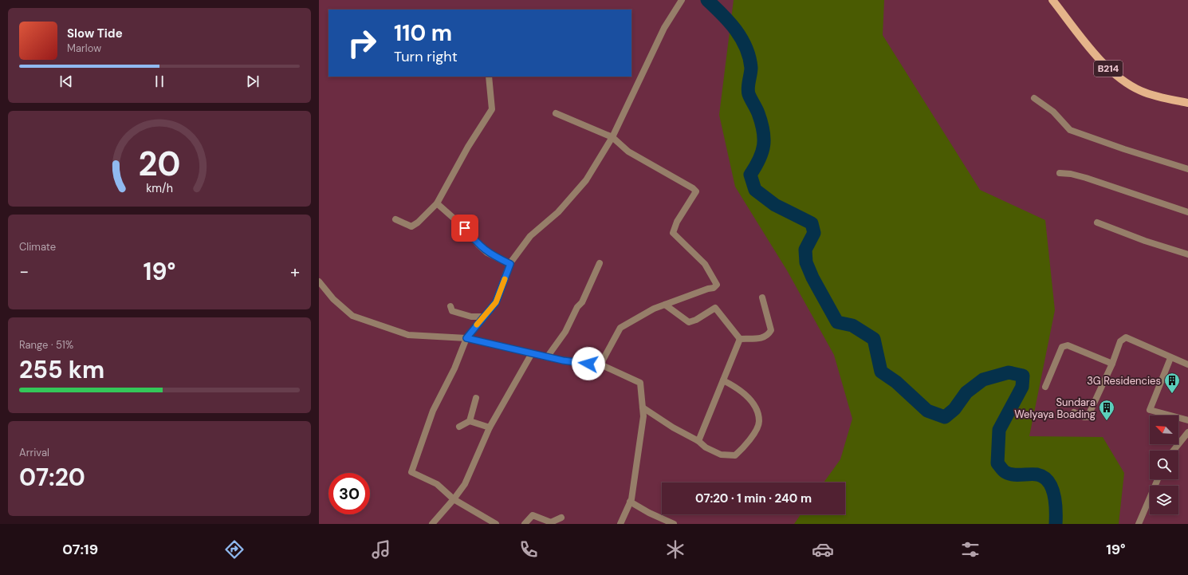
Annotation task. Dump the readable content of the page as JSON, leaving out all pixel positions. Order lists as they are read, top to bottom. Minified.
{"streets":{"main road":["B214"]},"places":{"building":["3G Residencies","Sundara Welyaya Boading"]},"north":"top left","page":{"turn":["110 m","Turn right"],"song":["Slow Tide","Marlow"],"tile":["Climate",["Range · 51%","255 km"],["Arrival","07:20"]],"heat":["−","19°","+"],"limit":"30","trip":"07:20 · 1 min · 240 m","tabs":["07:19","19°"],"gauge":["20","km/h"]}}
